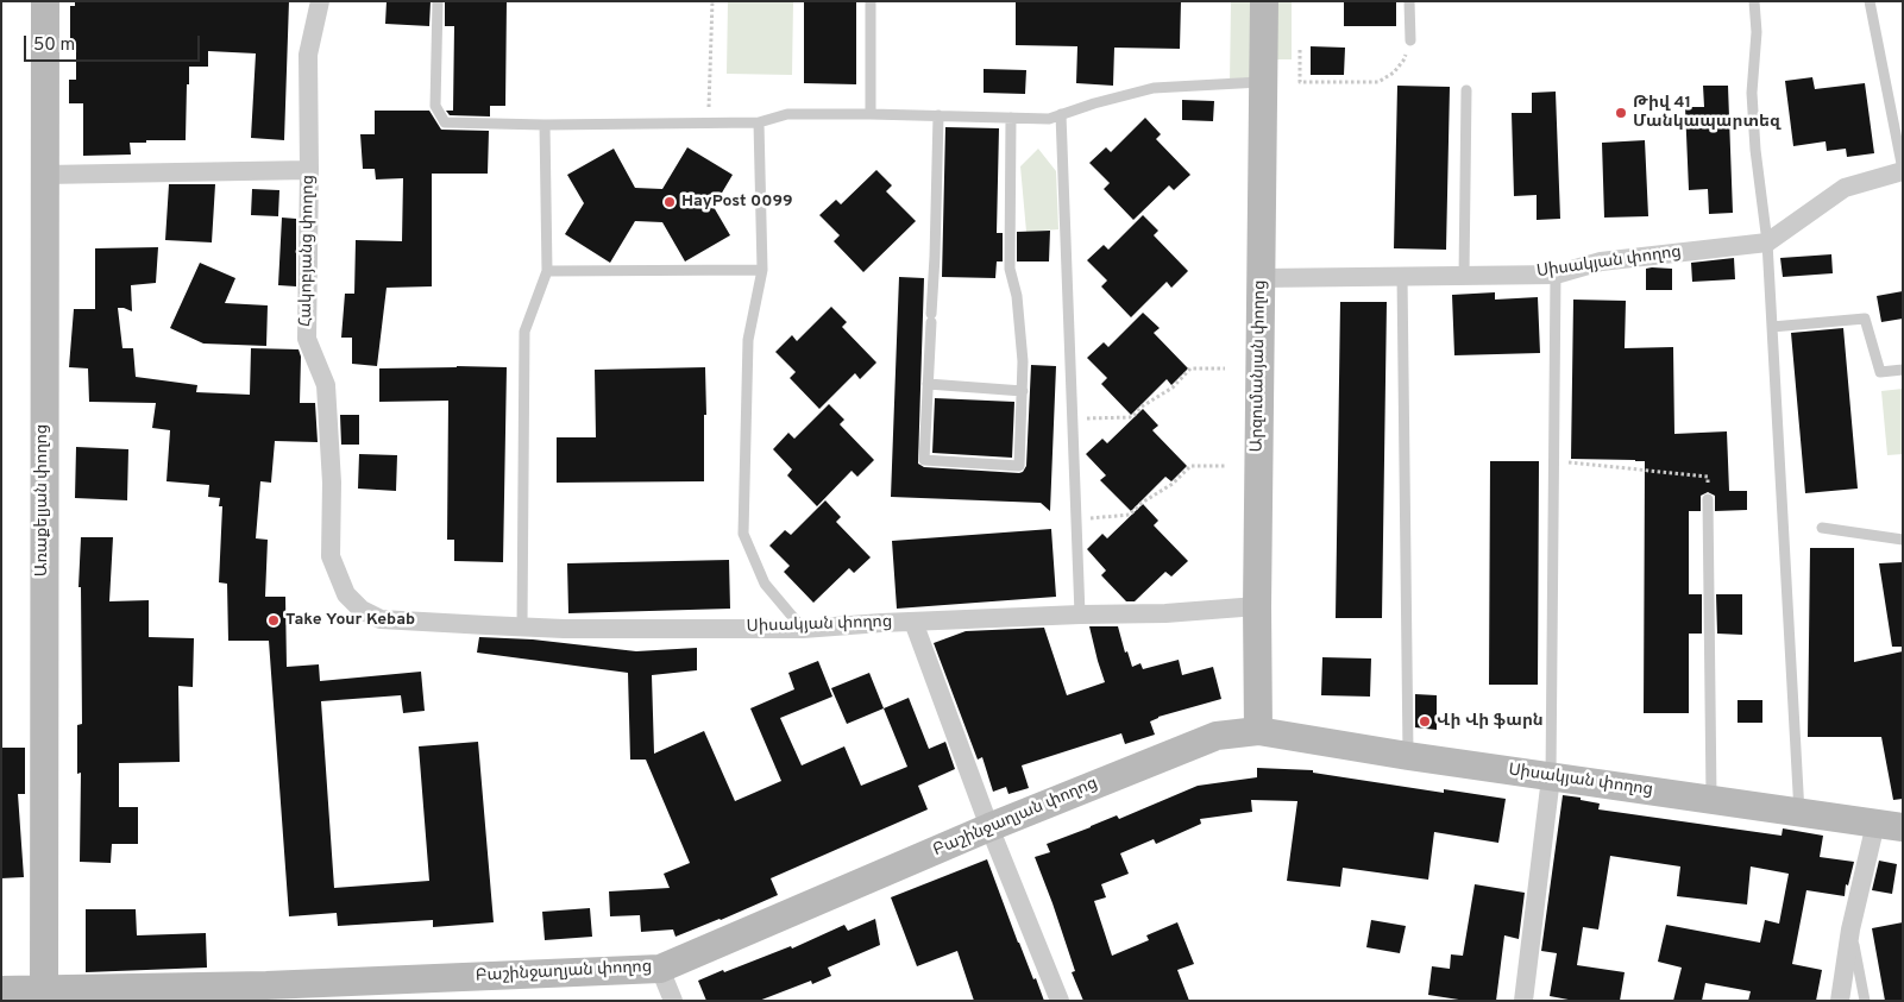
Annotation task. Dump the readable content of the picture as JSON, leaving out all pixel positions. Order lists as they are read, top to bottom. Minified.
{"streets":{"main road":["Սիսակյան փողոց","Արզումանյան փողոց","Առաքելյան փողոց","Բաշինջաղյան փողոց"],"street":["Հակոբյանց փողոց"]},"crossings":[["Հակոբյանց փողոց","Սիսակյան փողոց"],["Սիսակյան փողոց","Արզումանյան փողոց"],["Սիսակյան փողոց","Բաշինջաղյան փողոց"],["Արզումանյան փողոց","Բաշինջաղյան փողոց"],["Առաքելյան փողոց","Բաշինջաղյան փողոց"]],"places":["Թիվ 41 Մանկապարտեզ","HayPost 0099","Take Your Kebab","Վի Վի ֆարն"],"scale_bar":"50 m"}
